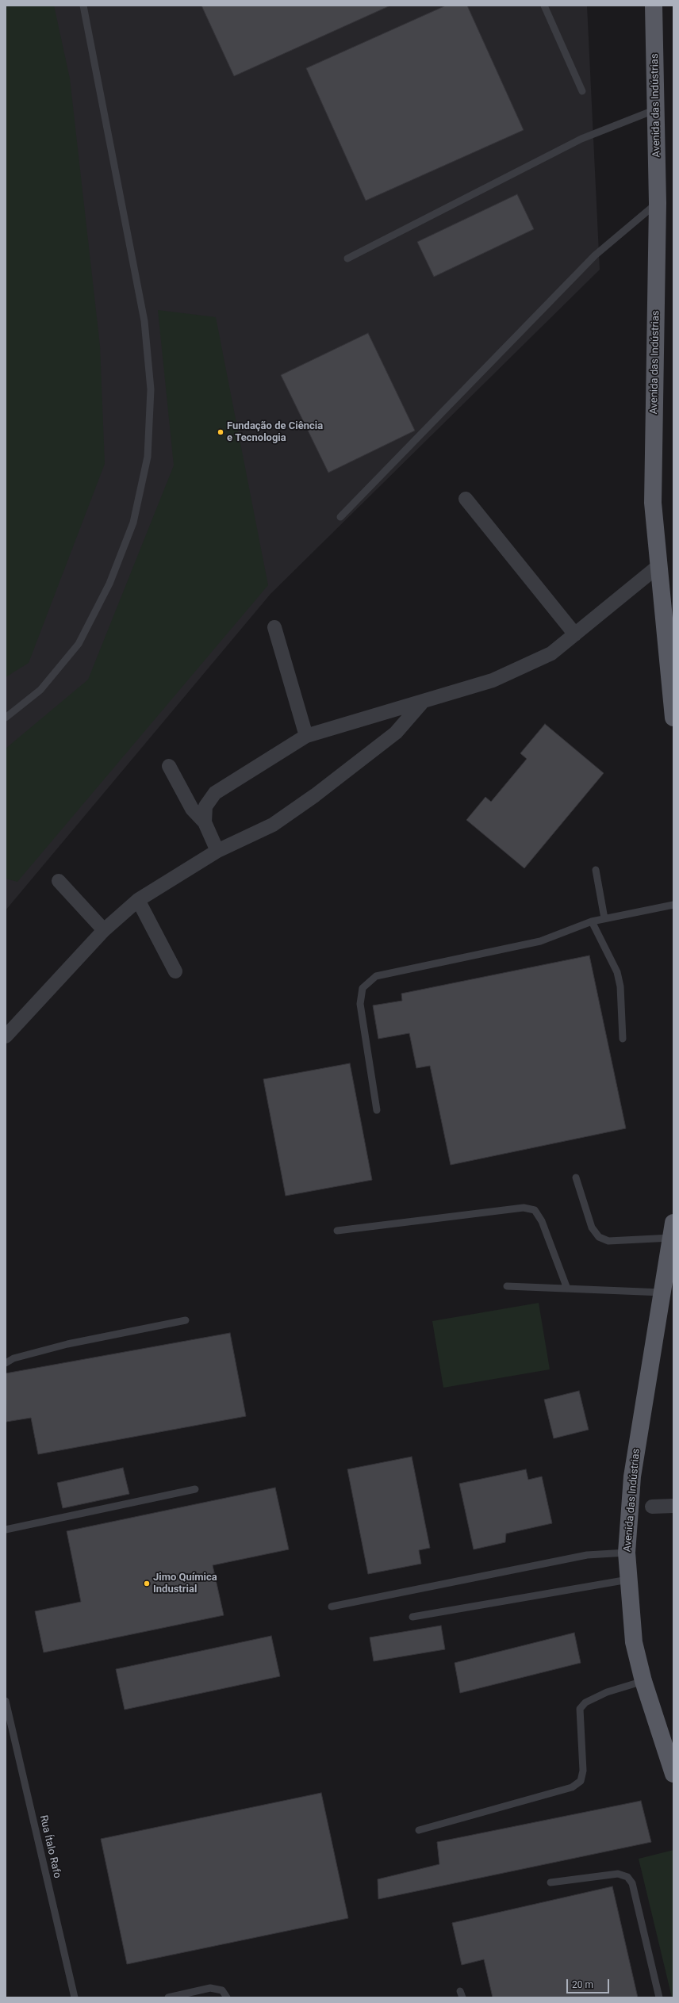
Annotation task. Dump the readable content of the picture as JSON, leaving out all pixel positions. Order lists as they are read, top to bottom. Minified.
{"streets":{"main road":["Avenida das Indústrias"],"lane":["Rua Ítalo Rafo"]},"places":["Fundação de Ciência e Tecnologia","Jimo Química Industrial"],"scale_bar":"20 m"}
